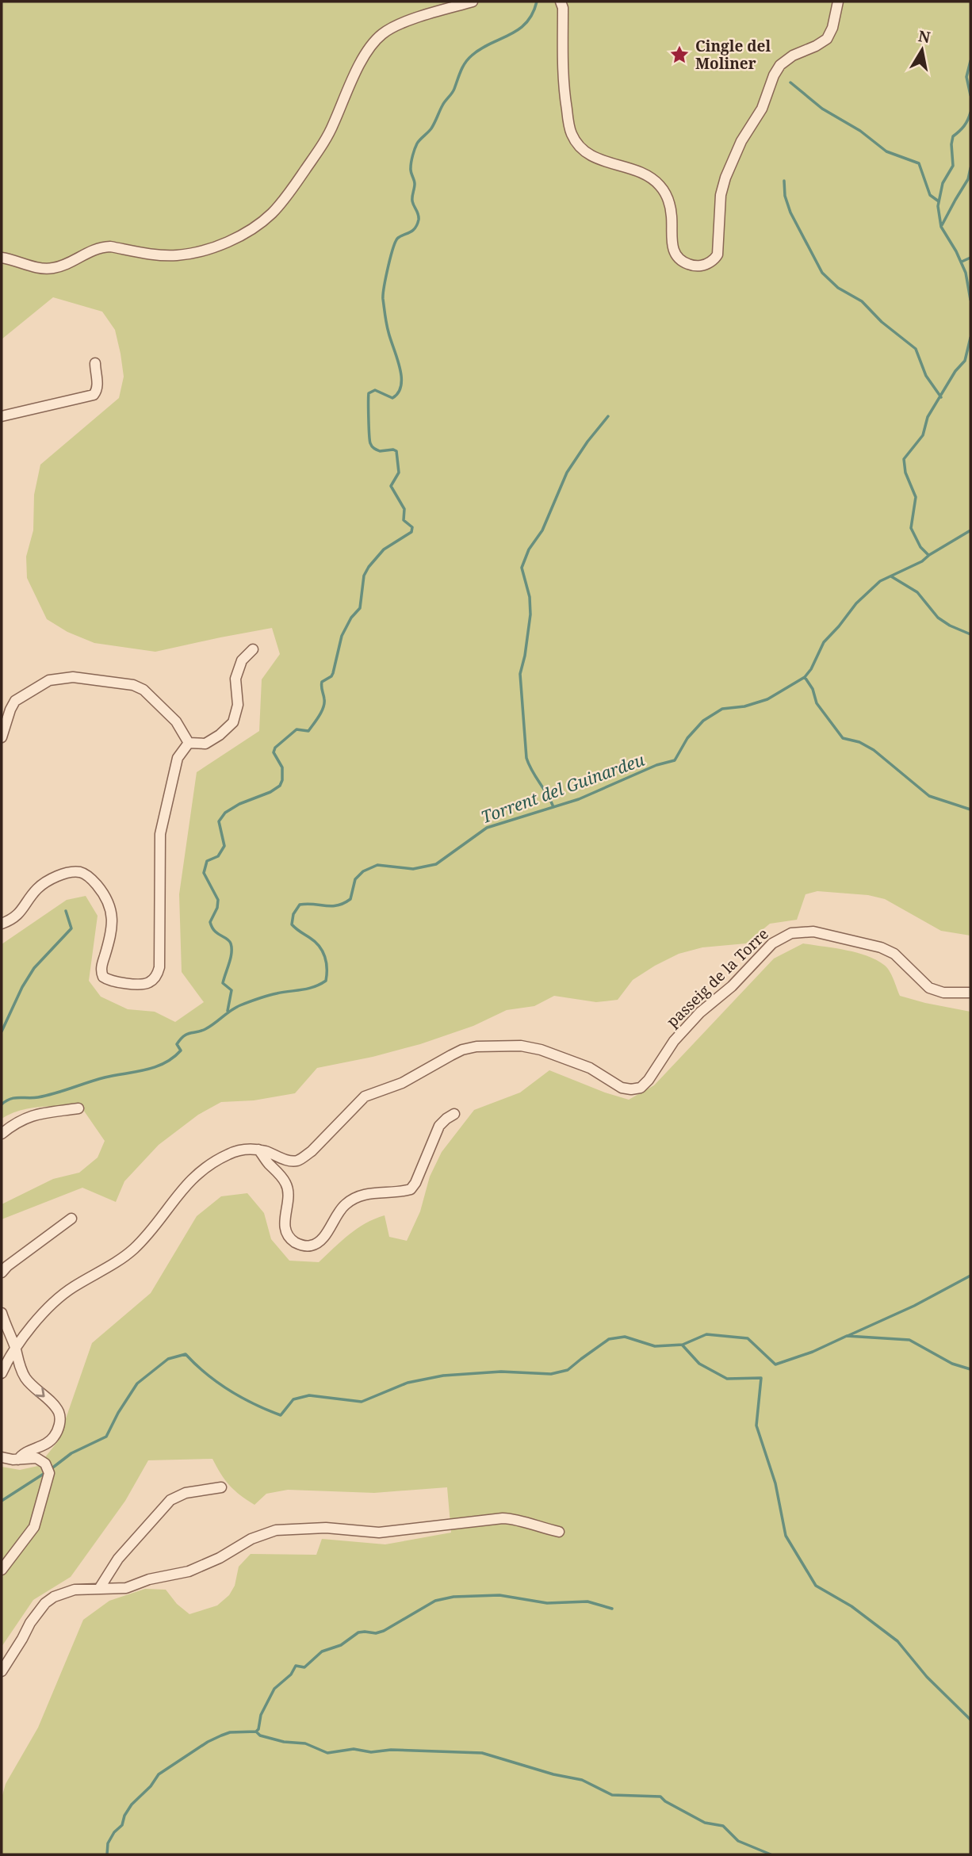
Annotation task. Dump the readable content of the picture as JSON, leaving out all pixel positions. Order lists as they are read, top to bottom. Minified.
{"streets":{"street":["passeig de la Torre"]},"water":["Torrent del Guinardeu"],"places":{"place":["Cingle del Moliner"]},"north":"top"}
